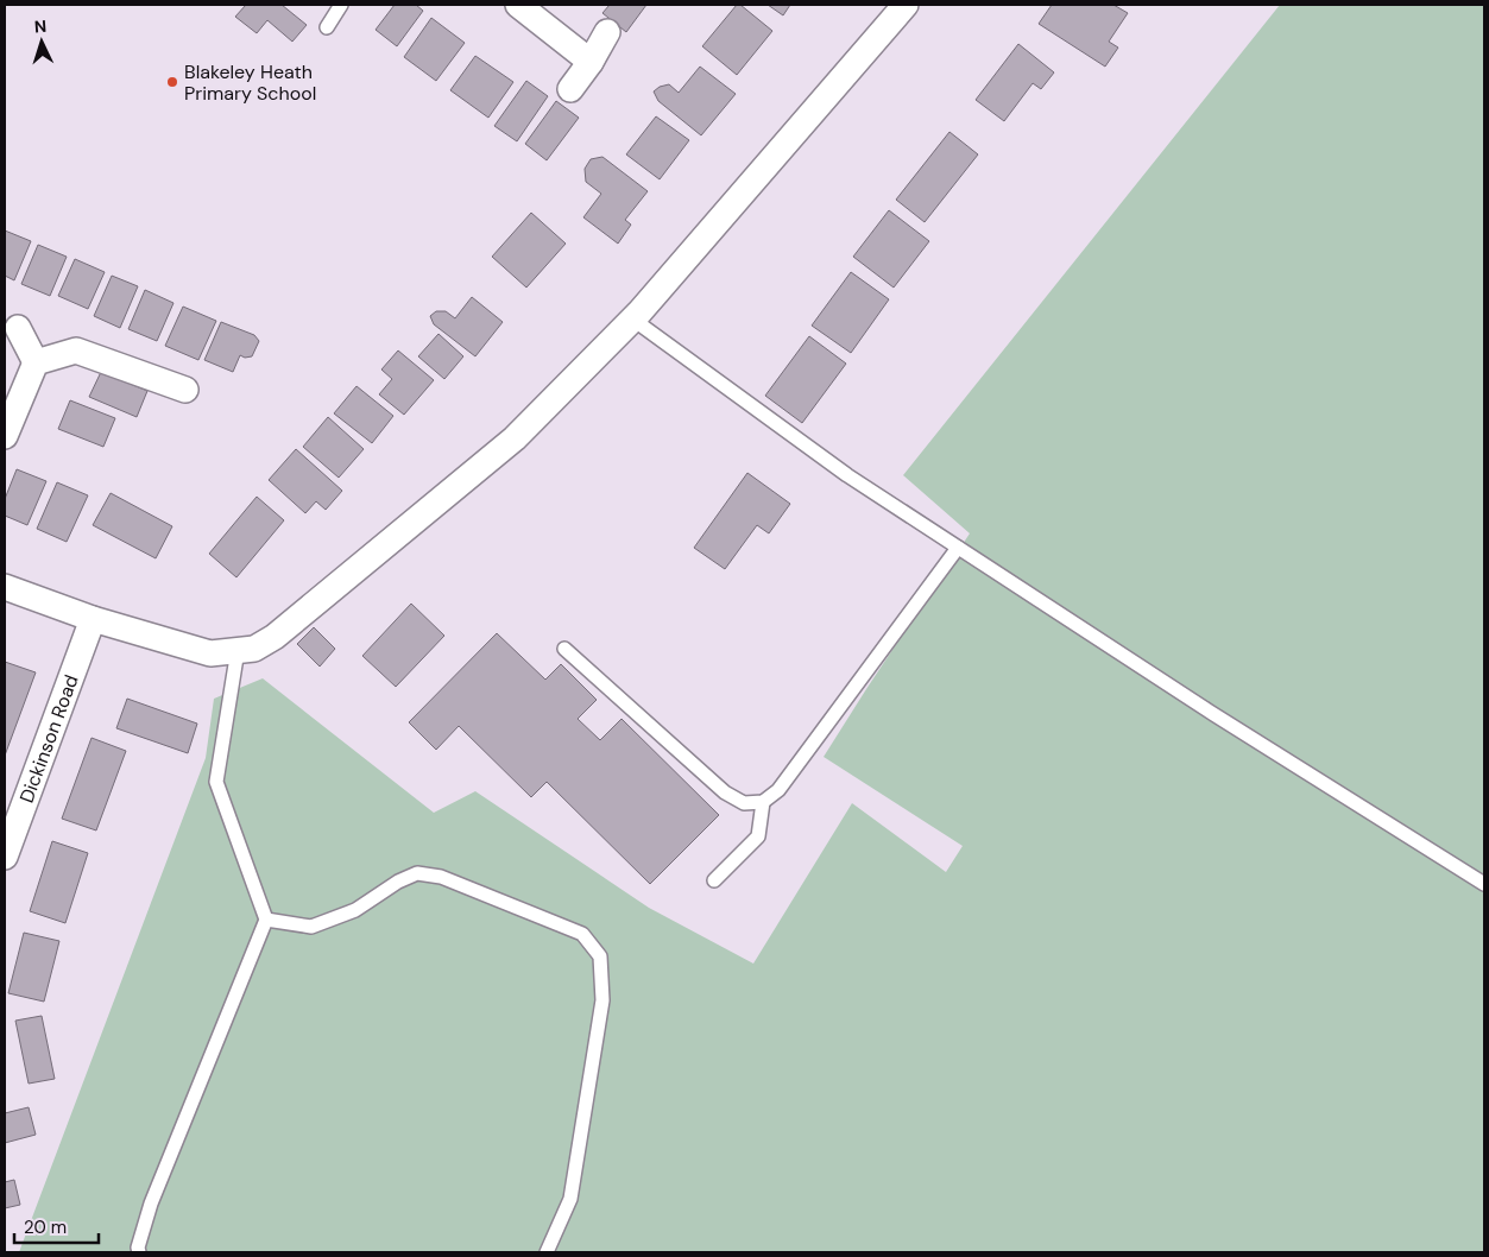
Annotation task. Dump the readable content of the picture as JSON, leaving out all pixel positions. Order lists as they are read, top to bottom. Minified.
{"streets":{"street":["Dickinson Road"]},"places":["Blakeley Heath Primary School"],"scale_bar":"20 m","north":"top"}
